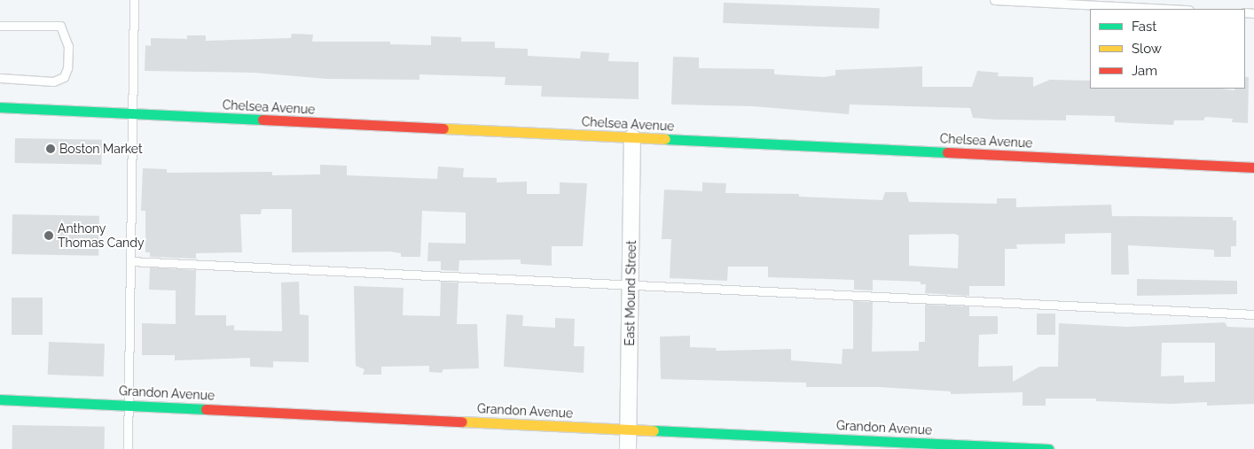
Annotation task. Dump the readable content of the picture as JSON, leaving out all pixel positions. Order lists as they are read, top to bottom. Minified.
{"streets":{"street":["Chelsea Avenue","East Mound Street","Grandon Avenue"]},"crossings":[["Chelsea Avenue","East Mound Street"],["East Mound Street","Grandon Avenue"]],"places":["Boston Market","Anthony Thomas Candy"],"legend":["Fast","Slow","Jam"]}
